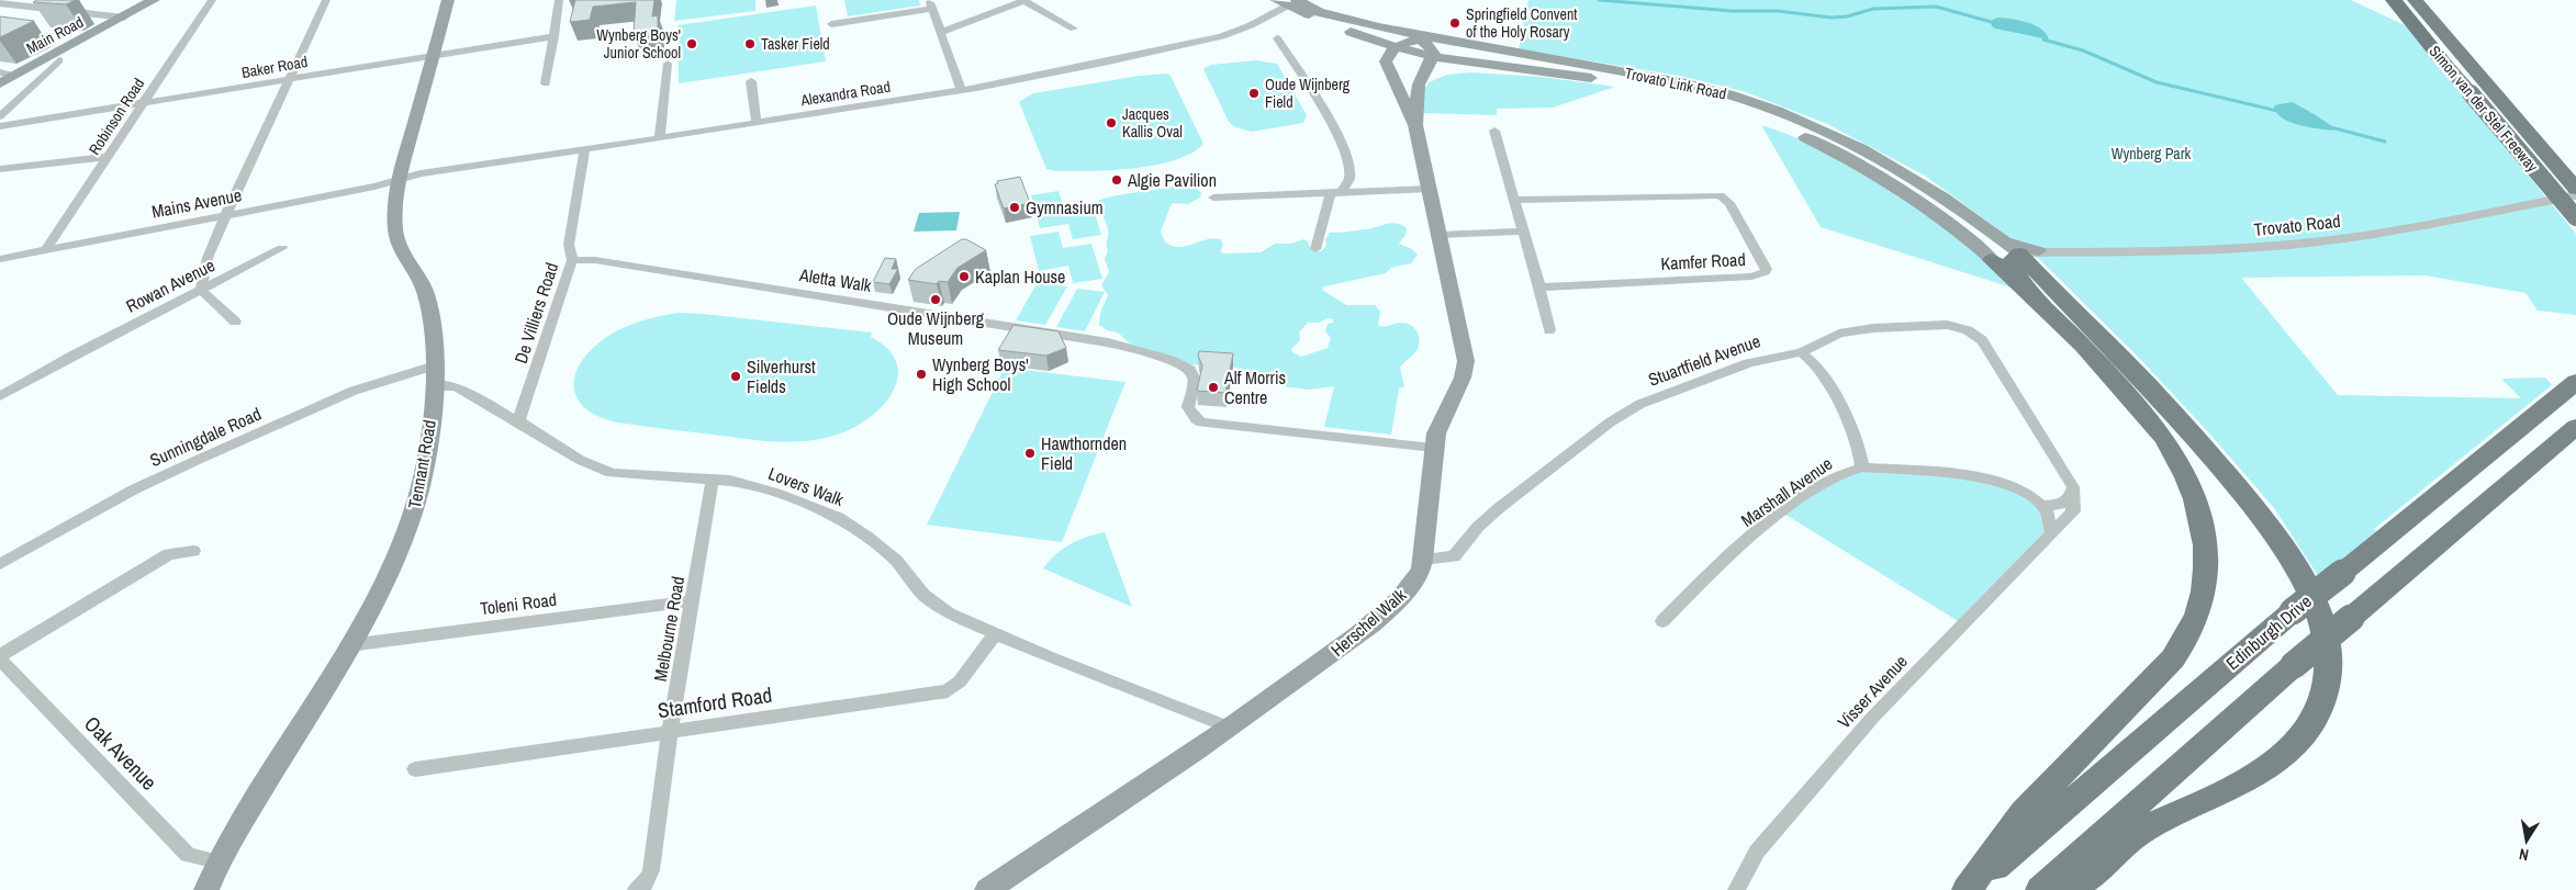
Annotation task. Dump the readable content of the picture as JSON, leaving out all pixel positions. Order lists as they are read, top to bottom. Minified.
{"streets":{"highway":["Simon van der Stel Freeway","Edinburgh Drive"],"main road":["Main Road","Trovato Link Road","Tennant Road","Herschel Walk"],"street":["Baker Road","Alexandra Road","Robinson Road","Mains Avenue","Trovato Road","Kamfer Road","Aletta Walk","Rowan Avenue","De Villiers Road","Stuartfield Avenue","Sunningdale Road","Lovers Walk","Marshall Avenue","Toleni Road","Melbourne Road","Visser Avenue","Stamford Road","Oak Avenue"]},"crossings":[["Baker Road","Robinson Road"],["Baker Road","Tennant Road"],["Trovato Link Road","Alexandra Road"],["Trovato Link Road","Trovato Road"],["Trovato Link Road","Herschel Walk"],["Alexandra Road","De Villiers Road"],["Robinson Road","Mains Avenue"],["Mains Avenue","Tennant Road"],["Aletta Walk","De Villiers Road"],["Aletta Walk","Herschel Walk"],["De Villiers Road","Lovers Walk"],["Stuartfield Avenue","Marshall Avenue"],["Stuartfield Avenue","Herschel Walk"],["Sunningdale Road","Tennant Road"],["Sunningdale Road","Lovers Walk"],["Tennant Road","Lovers Walk"],["Tennant Road","Toleni Road"],["Tennant Road","Oak Avenue"],["Lovers Walk","Herschel Walk"],["Lovers Walk","Melbourne Road"],["Lovers Walk","Stamford Road"],["Toleni Road","Melbourne Road"],["Melbourne Road","Stamford Road"]],"parks":["Wynberg Park"],"places":["Springfield Convent of the Holy Rosary","Wynberg Boys' Junior School","Tasker Field","Oude Wijnberg Field","Jacques Kallis Oval","Algie Pavilion","Gymnasium","Kaplan House","Oude Wijnberg Museum","Wynberg Boys' High School","Silverhurst Fields","Alf Morris Centre","Hawthornden Field"],"north":"bottom"}
